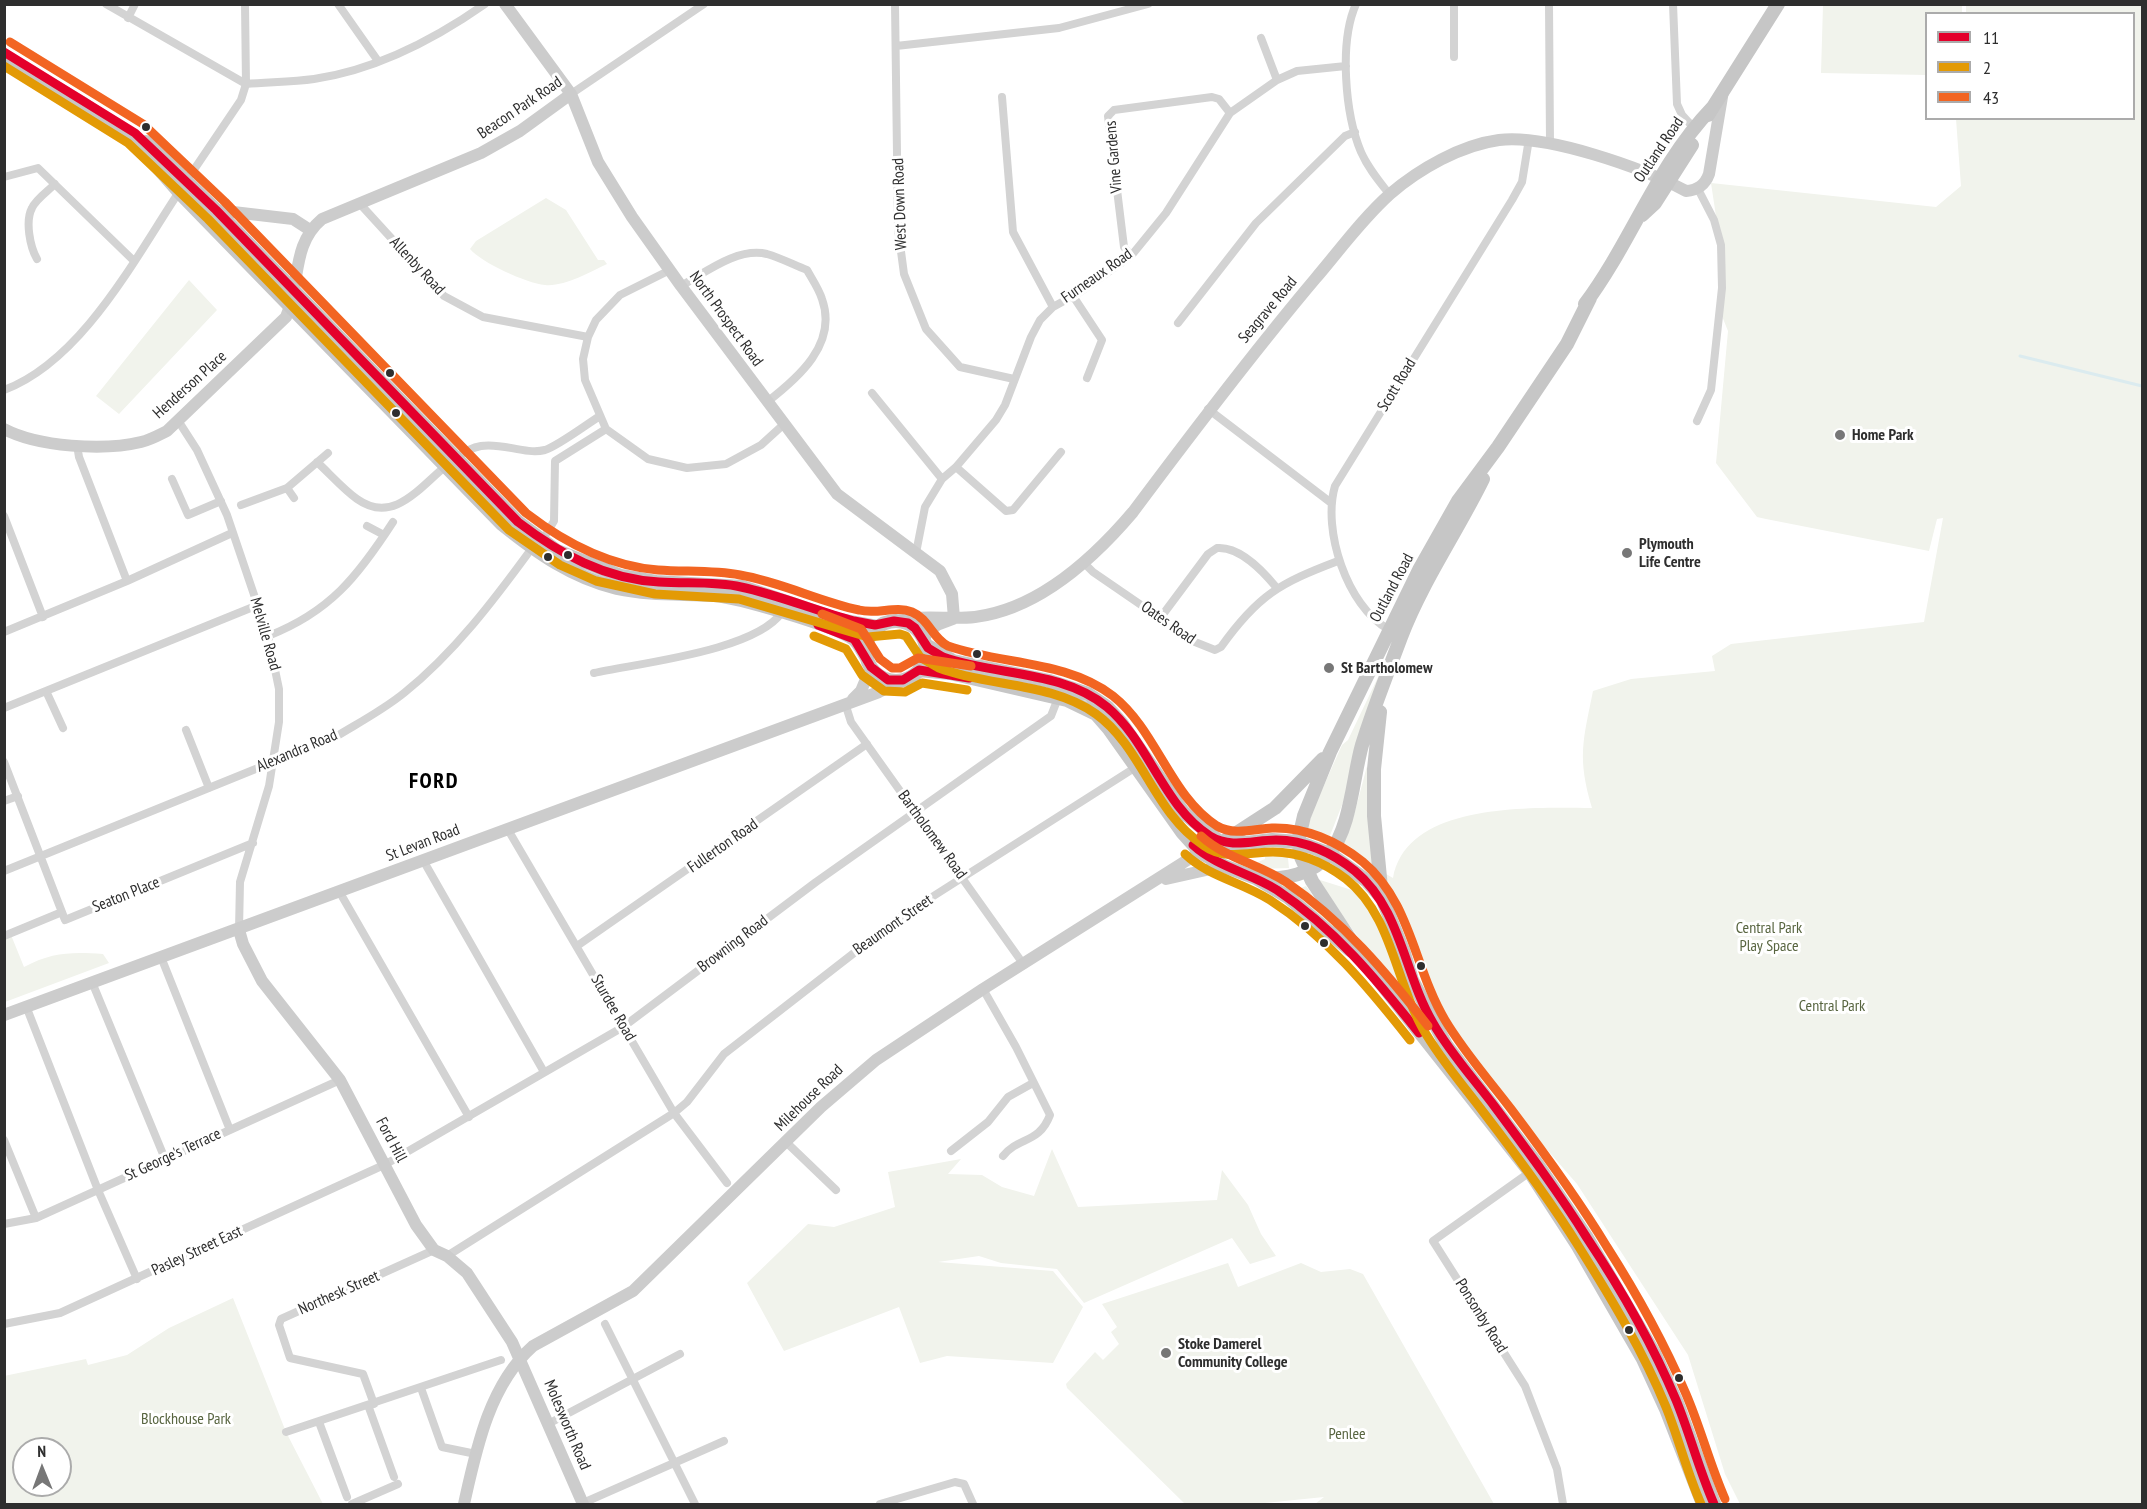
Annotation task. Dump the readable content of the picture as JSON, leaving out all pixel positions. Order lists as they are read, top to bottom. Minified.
{"streets":{"main road":["Outland Road"],"street":["Beacon Park Road","Vine Gardens","West Down Road","Allenby Road","Furneaux Road","Seagrave Road","North Prospect Road","Henderson Place","Scott Road","Oates Road","Melville Road","Alexandra Road","Bartholomew Road","St Levan Road","Fullerton Road","Seaton Place","Beaumont Street","Browning Road","Sturdee Road","Milehouse Road","Ford Hill","St George's Terrace","Pasley Street East","Northesk Street","Ponsonby Road","Molesworth Road"]},"crossings":[["Beacon Park Road","Allenby Road"],["Beacon Park Road","North Prospect Road"],["Outland Road","Seagrave Road"],["Outland Road","Milehouse Road"],["Vine Gardens","Furneaux Road"],["West Down Road","Furneaux Road"],["Furneaux Road","North Prospect Road"],["Seagrave Road","North Prospect Road"],["Seagrave Road","Scott Road"],["Seagrave Road","Oates Road"],["Seagrave Road","St Levan Road"],["Henderson Place","Melville Road"],["Melville Road","Alexandra Road"],["Melville Road","St Levan Road"],["Melville Road","Seaton Place"],["Melville Road","Ford Hill"],["Bartholomew Road","St Levan Road"],["Bartholomew Road","Fullerton Road"],["Bartholomew Road","Beaumont Street"],["Bartholomew Road","Browning Road"],["Bartholomew Road","Milehouse Road"],["St Levan Road","Sturdee Road"],["St Levan Road","Ford Hill"],["Fullerton Road","Sturdee Road"],["Beaumont Street","Sturdee Road"],["Browning Road","Sturdee Road"],["Browning Road","Ford Hill"],["Browning Road","Pasley Street East"],["Milehouse Road","Molesworth Road"],["Ford Hill","St George's Terrace"],["Ford Hill","Pasley Street East"],["Ford Hill","Northesk Street"]],"districts":["FORD"],"parks":["Central Park Play Space","Central Park","Blockhouse Park","Penlee"],"places":["Home Park","Plymouth Life Centre","St Bartholomew","Stoke Damerel Community College"],"lines":["transit line 43","transit line 11","transit line 2"],"legend":["11","2","43"],"north":"top"}
